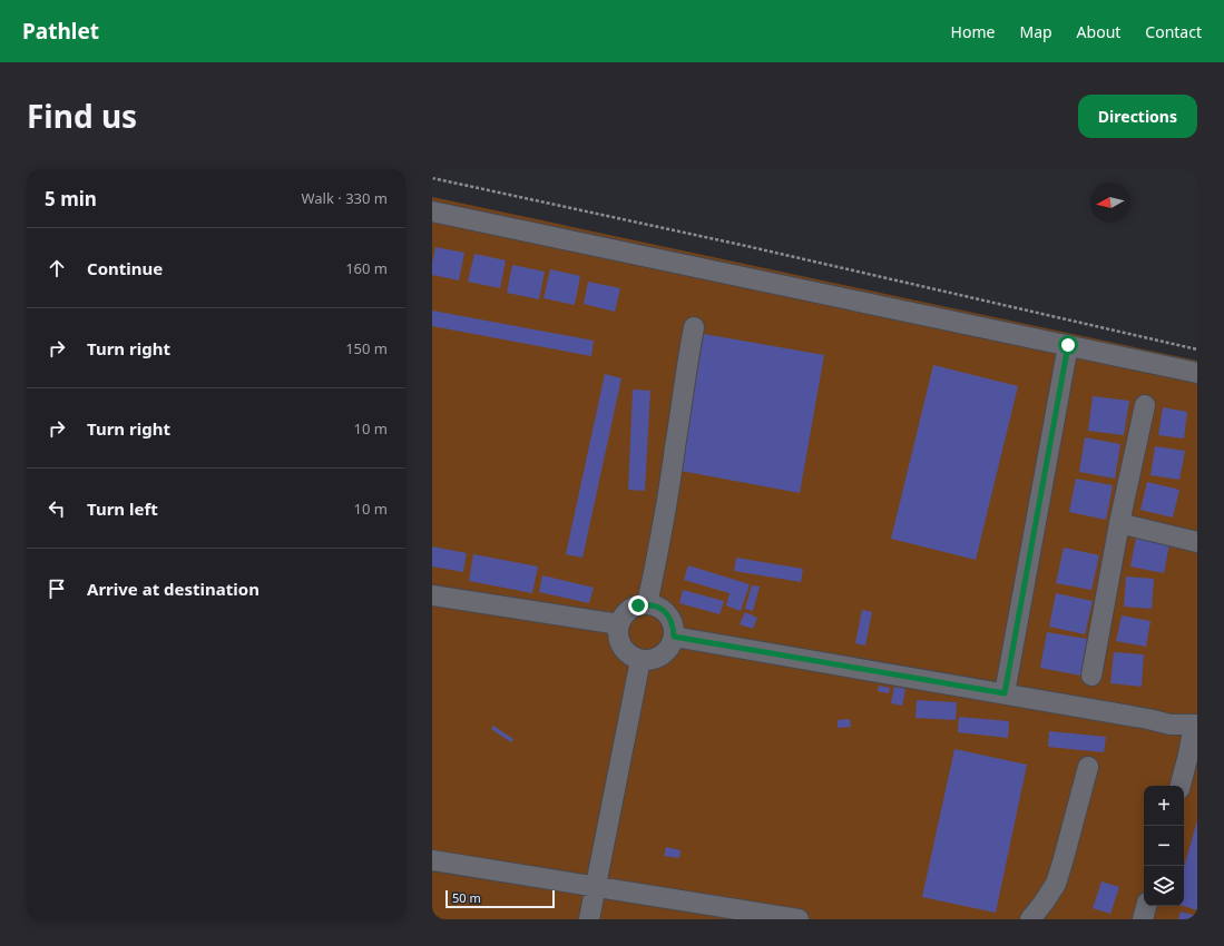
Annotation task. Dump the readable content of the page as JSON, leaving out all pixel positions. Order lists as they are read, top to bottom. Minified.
{"scale_bar":"50 m","north":"left","page":{"header":"Pathlet","nav":["Home","Map","About","Contact"],"title":"Find us","buttons":"Directions","heading":["5 min","Walk · 330 m"],"list":[["Continue","160 m"],["Turn right","150 m"],["Turn right","10 m"],["Turn left","10 m"],"Arrive at destination"],"map_buttons":["+","−"],"scale":"50 m"}}
